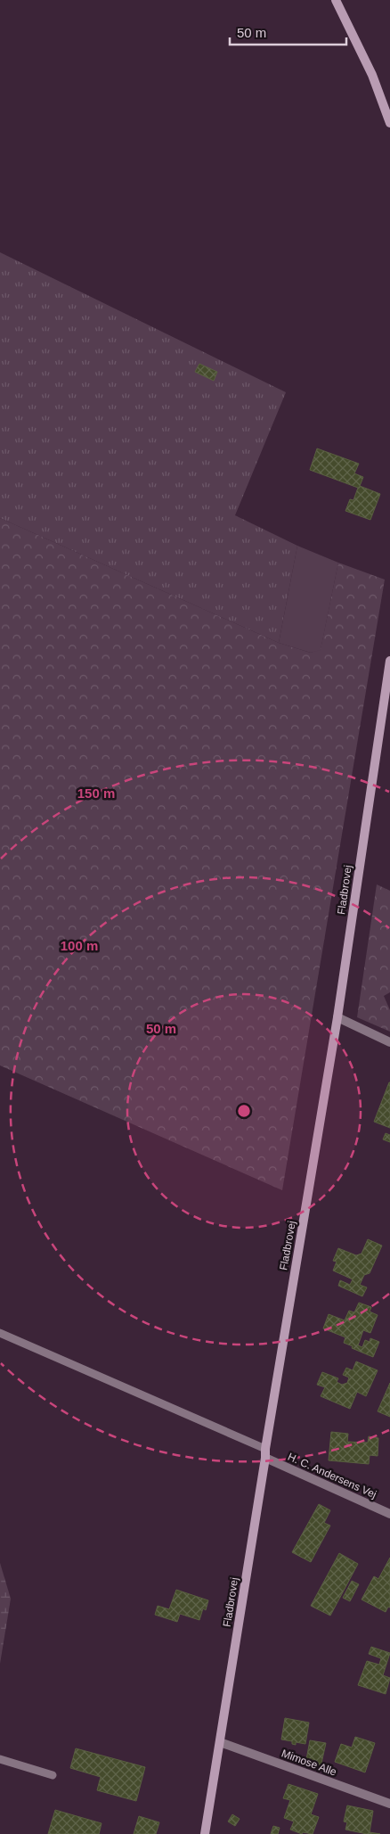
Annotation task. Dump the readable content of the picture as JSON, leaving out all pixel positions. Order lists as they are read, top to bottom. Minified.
{"streets":{"main road":["Fladbrovej"],"street":["H. C. Andersens Vej","Mimose Alle"]},"crossings":[["Fladbrovej","H. C. Andersens Vej"],["Fladbrovej","Mimose Alle"]],"scale_bar":"50 m","rings":["150 m","100 m","50 m"]}
